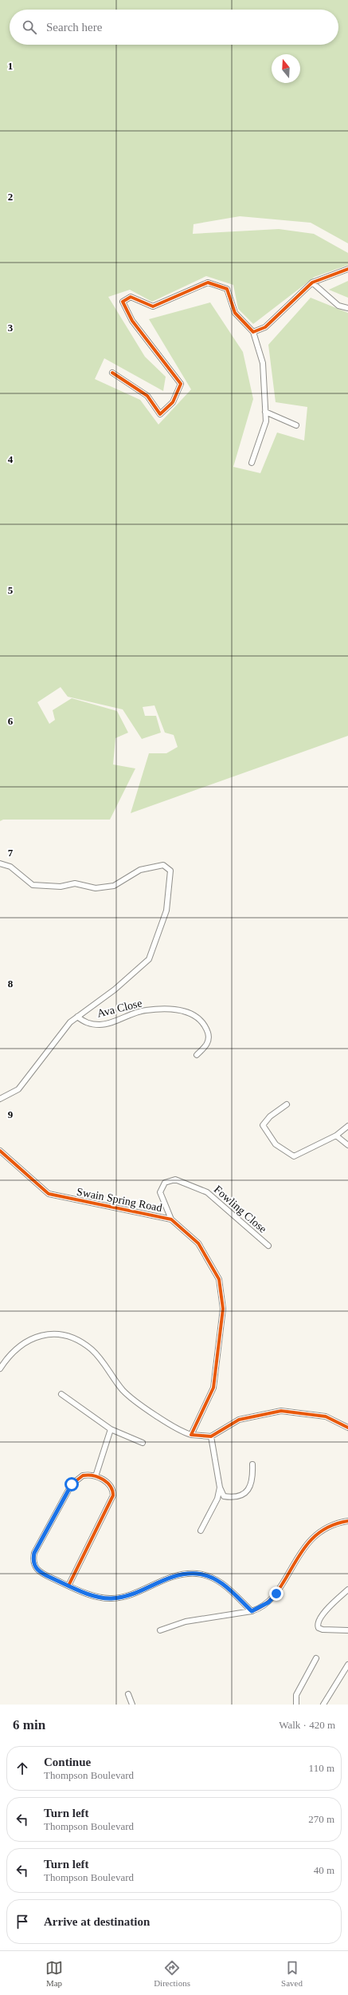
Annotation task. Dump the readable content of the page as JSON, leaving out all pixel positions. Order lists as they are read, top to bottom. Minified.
{"streets":{"street":["Ava Close","Swain Spring Road","Fowling Close"]},"crossings":[["Swain Spring Road","Fowling Close"]],"north":"top","page":{"search":"Search here","heading":["6 min","Walk · 420 m"],"list":[["Continue","Thompson Boulevard","110 m"],["Turn left","Thompson Boulevard","270 m"],["Turn left","Thompson Boulevard","40 m"],"Arrive at destination"],"nav":["Map","Directions","Saved"]},"grid":{"rows":["1","2","3","4","5","6","7","8","9"]}}
